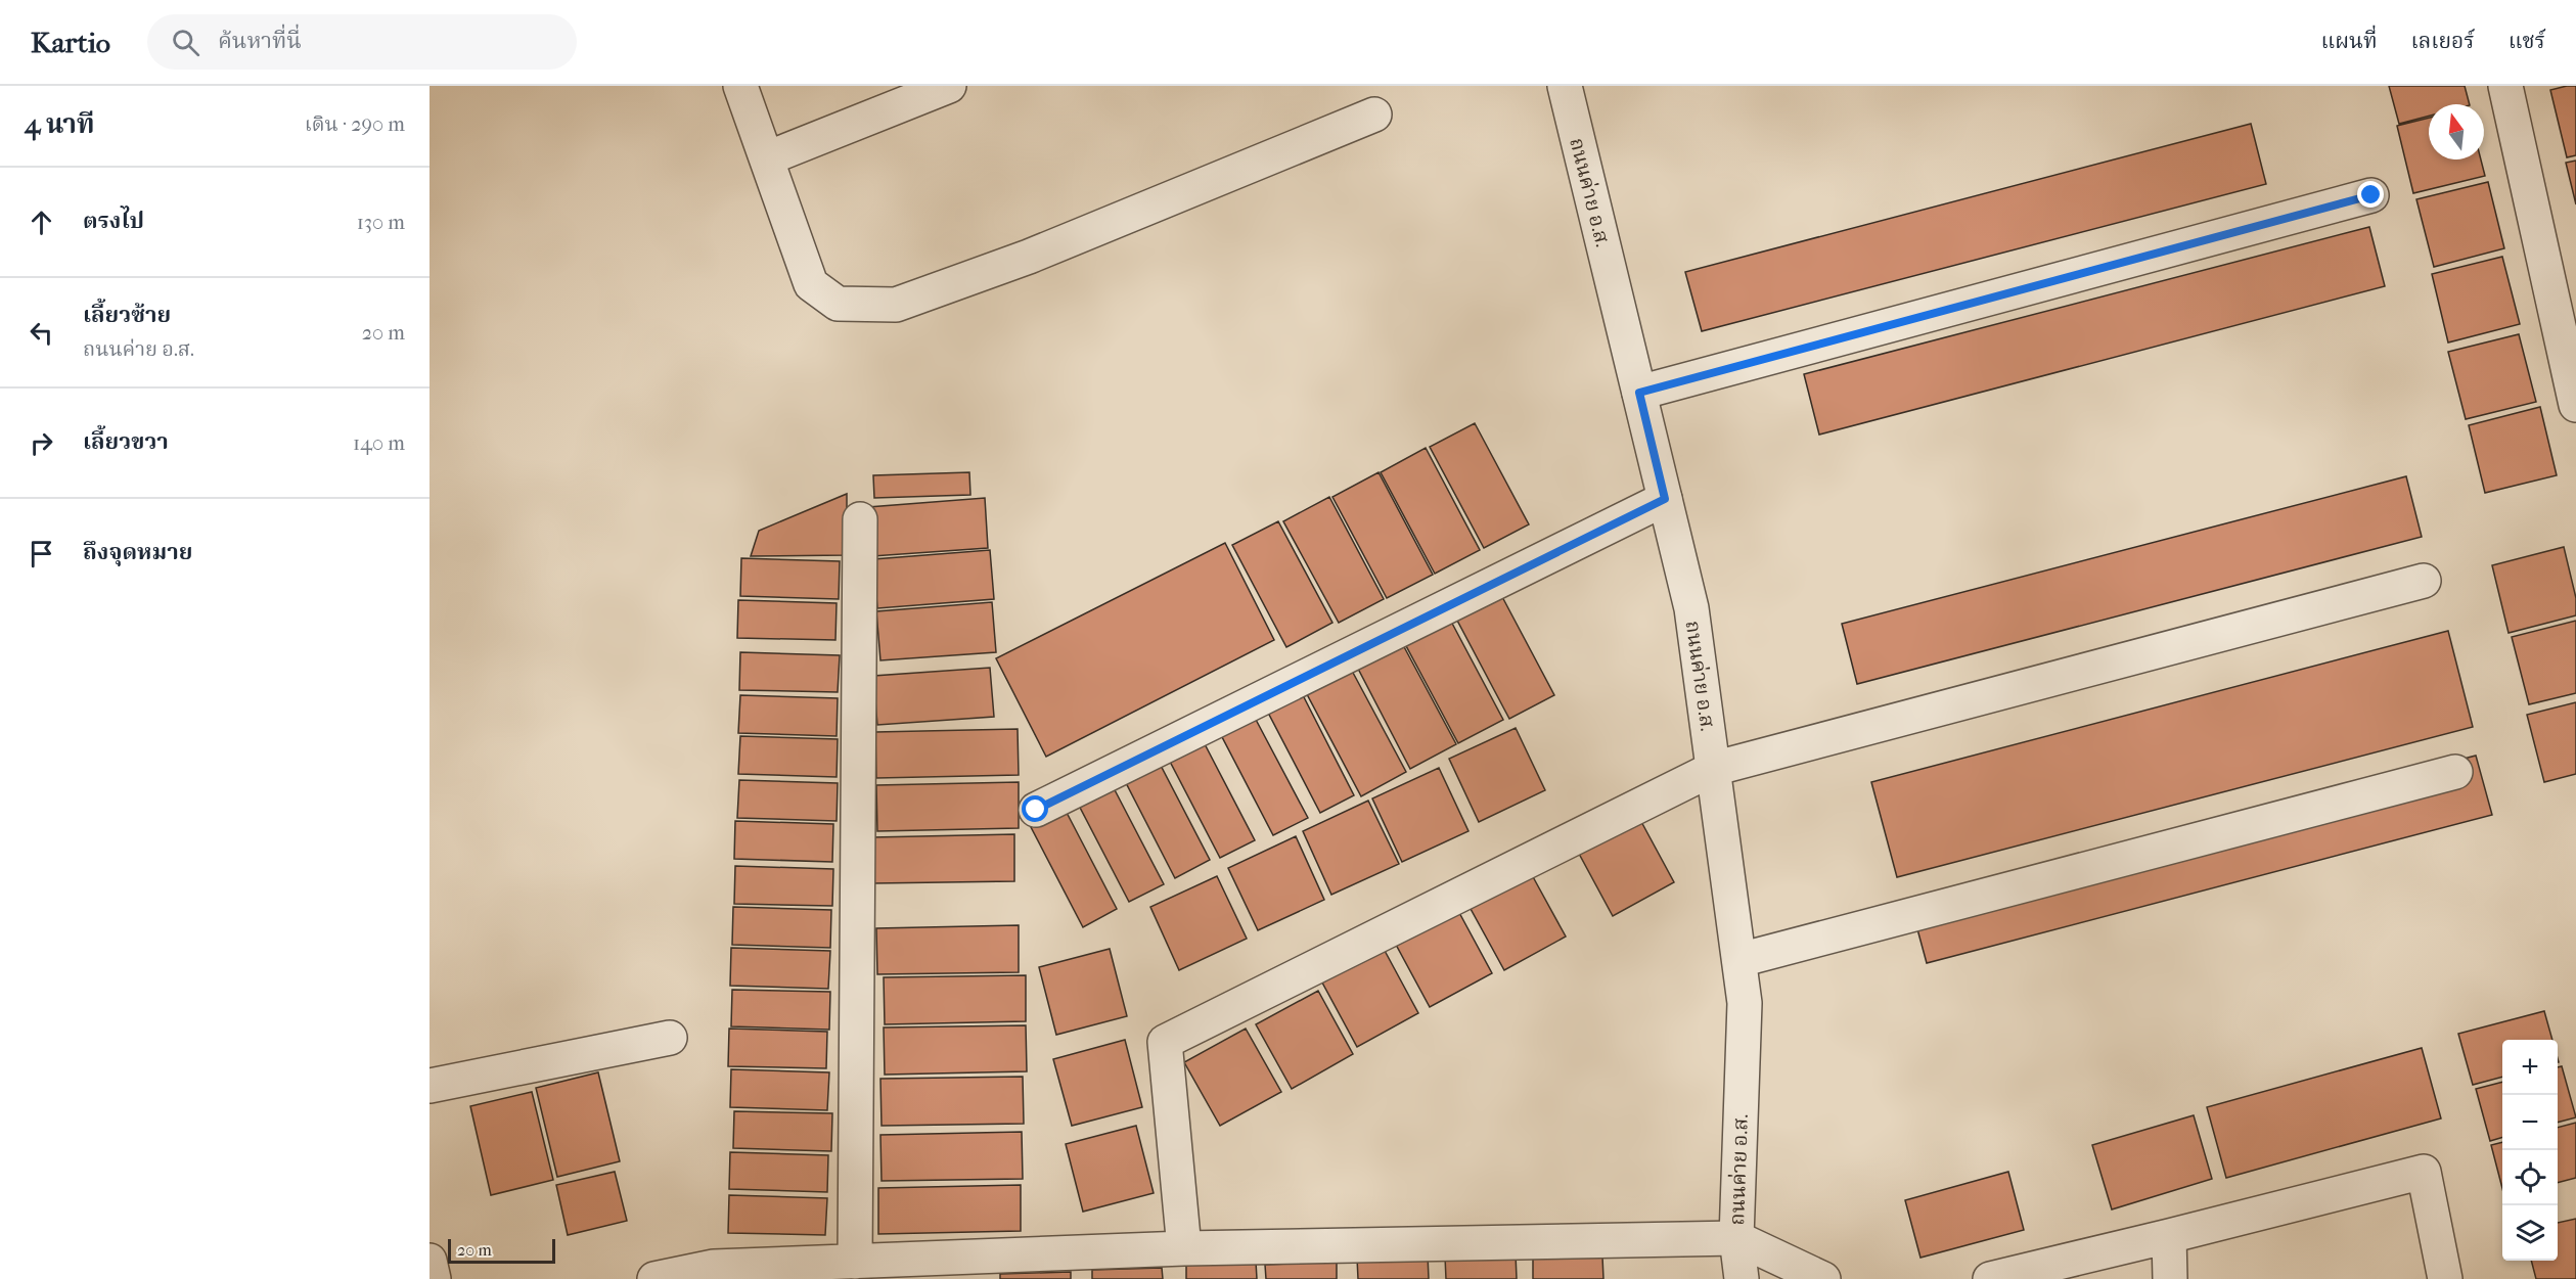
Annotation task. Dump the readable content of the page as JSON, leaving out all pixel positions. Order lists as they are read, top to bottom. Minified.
{"streets":{"street":["ถนนค่าย อ.ส."]},"scale_bar":"20 m","north":"top","page":{"header":"Kartio","search":"ค้นหาที่นี่","nav":["แผนที่","เลเยอร์","แชร์"],"heading":["4 นาที","เดิน · 290 m"],"list":[["ตรงไป","130 m"],["เลี้ยวซ้าย","ถนนค่าย อ.ส.","20 m"],["เลี้ยวขวา","140 m"],"ถึงจุดหมาย"],"map_buttons":["+","−"],"scale":"20 m"}}
